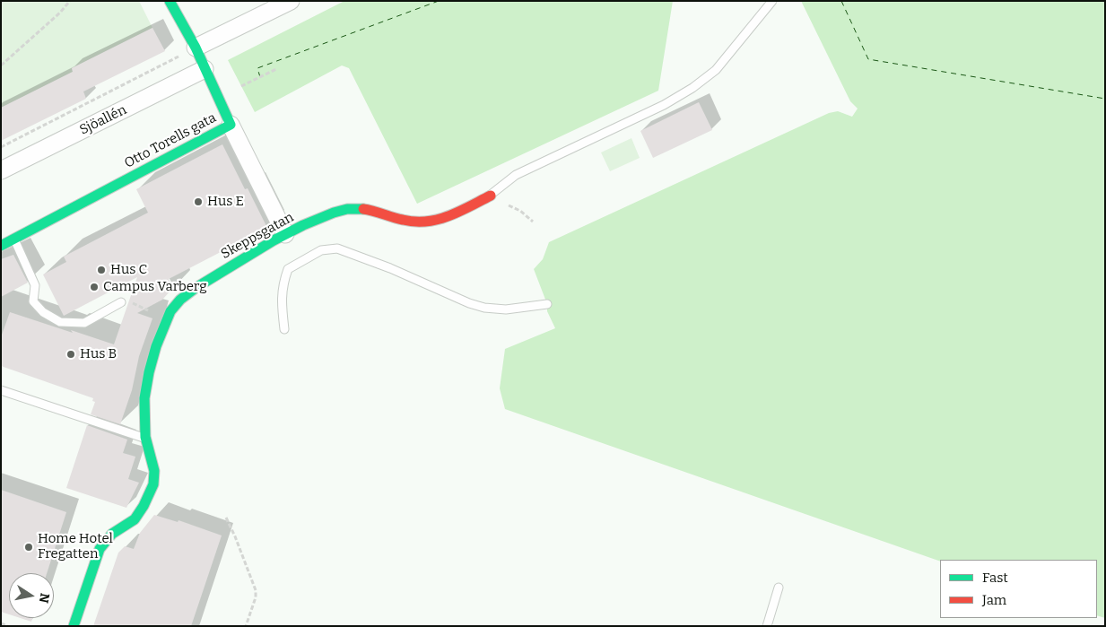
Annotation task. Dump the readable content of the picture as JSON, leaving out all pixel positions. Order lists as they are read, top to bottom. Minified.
{"streets":{"street":["Sjöallén","Otto Torells gata","Skeppsgatan"]},"crossings":[["Sjöallén","Otto Torells gata"]],"places":["Hus E","Hus C","Campus Varberg","Hus B","Home Hotel Fregatten"],"legend":["Fast","Jam"],"north":"right"}
